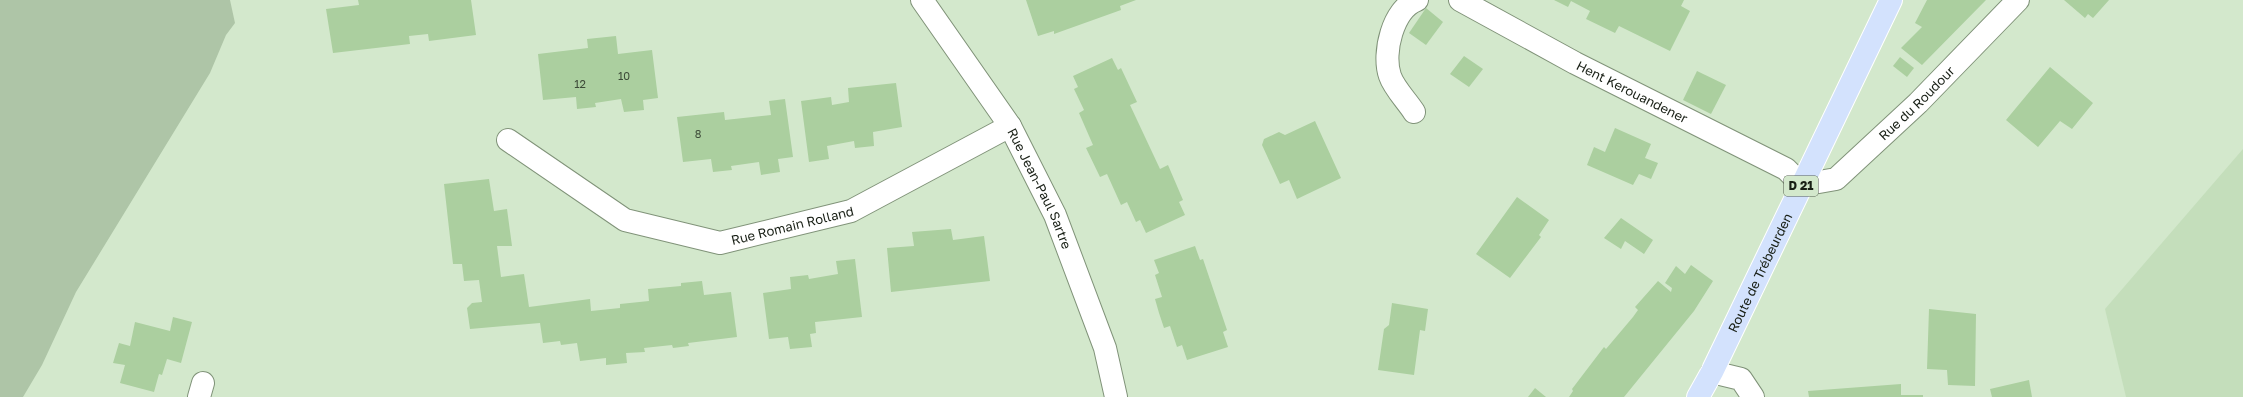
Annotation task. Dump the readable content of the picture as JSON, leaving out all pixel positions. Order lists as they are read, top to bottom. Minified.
{"streets":{"main road":["D 21","Route de Trébeurden"],"street":["Hent Kerouandener","Rue du Roudour","Rue Jean-Paul Sartre","Rue Romain Rolland"]},"crossings":[["Hent Kerouandener","Rue du Roudour"],["Hent Kerouandener","Route de Trébeurden"],["Rue du Roudour","Route de Trébeurden"],["Rue Jean-Paul Sartre","Rue Romain Rolland"]],"house_numbers":["10","12","8"]}
